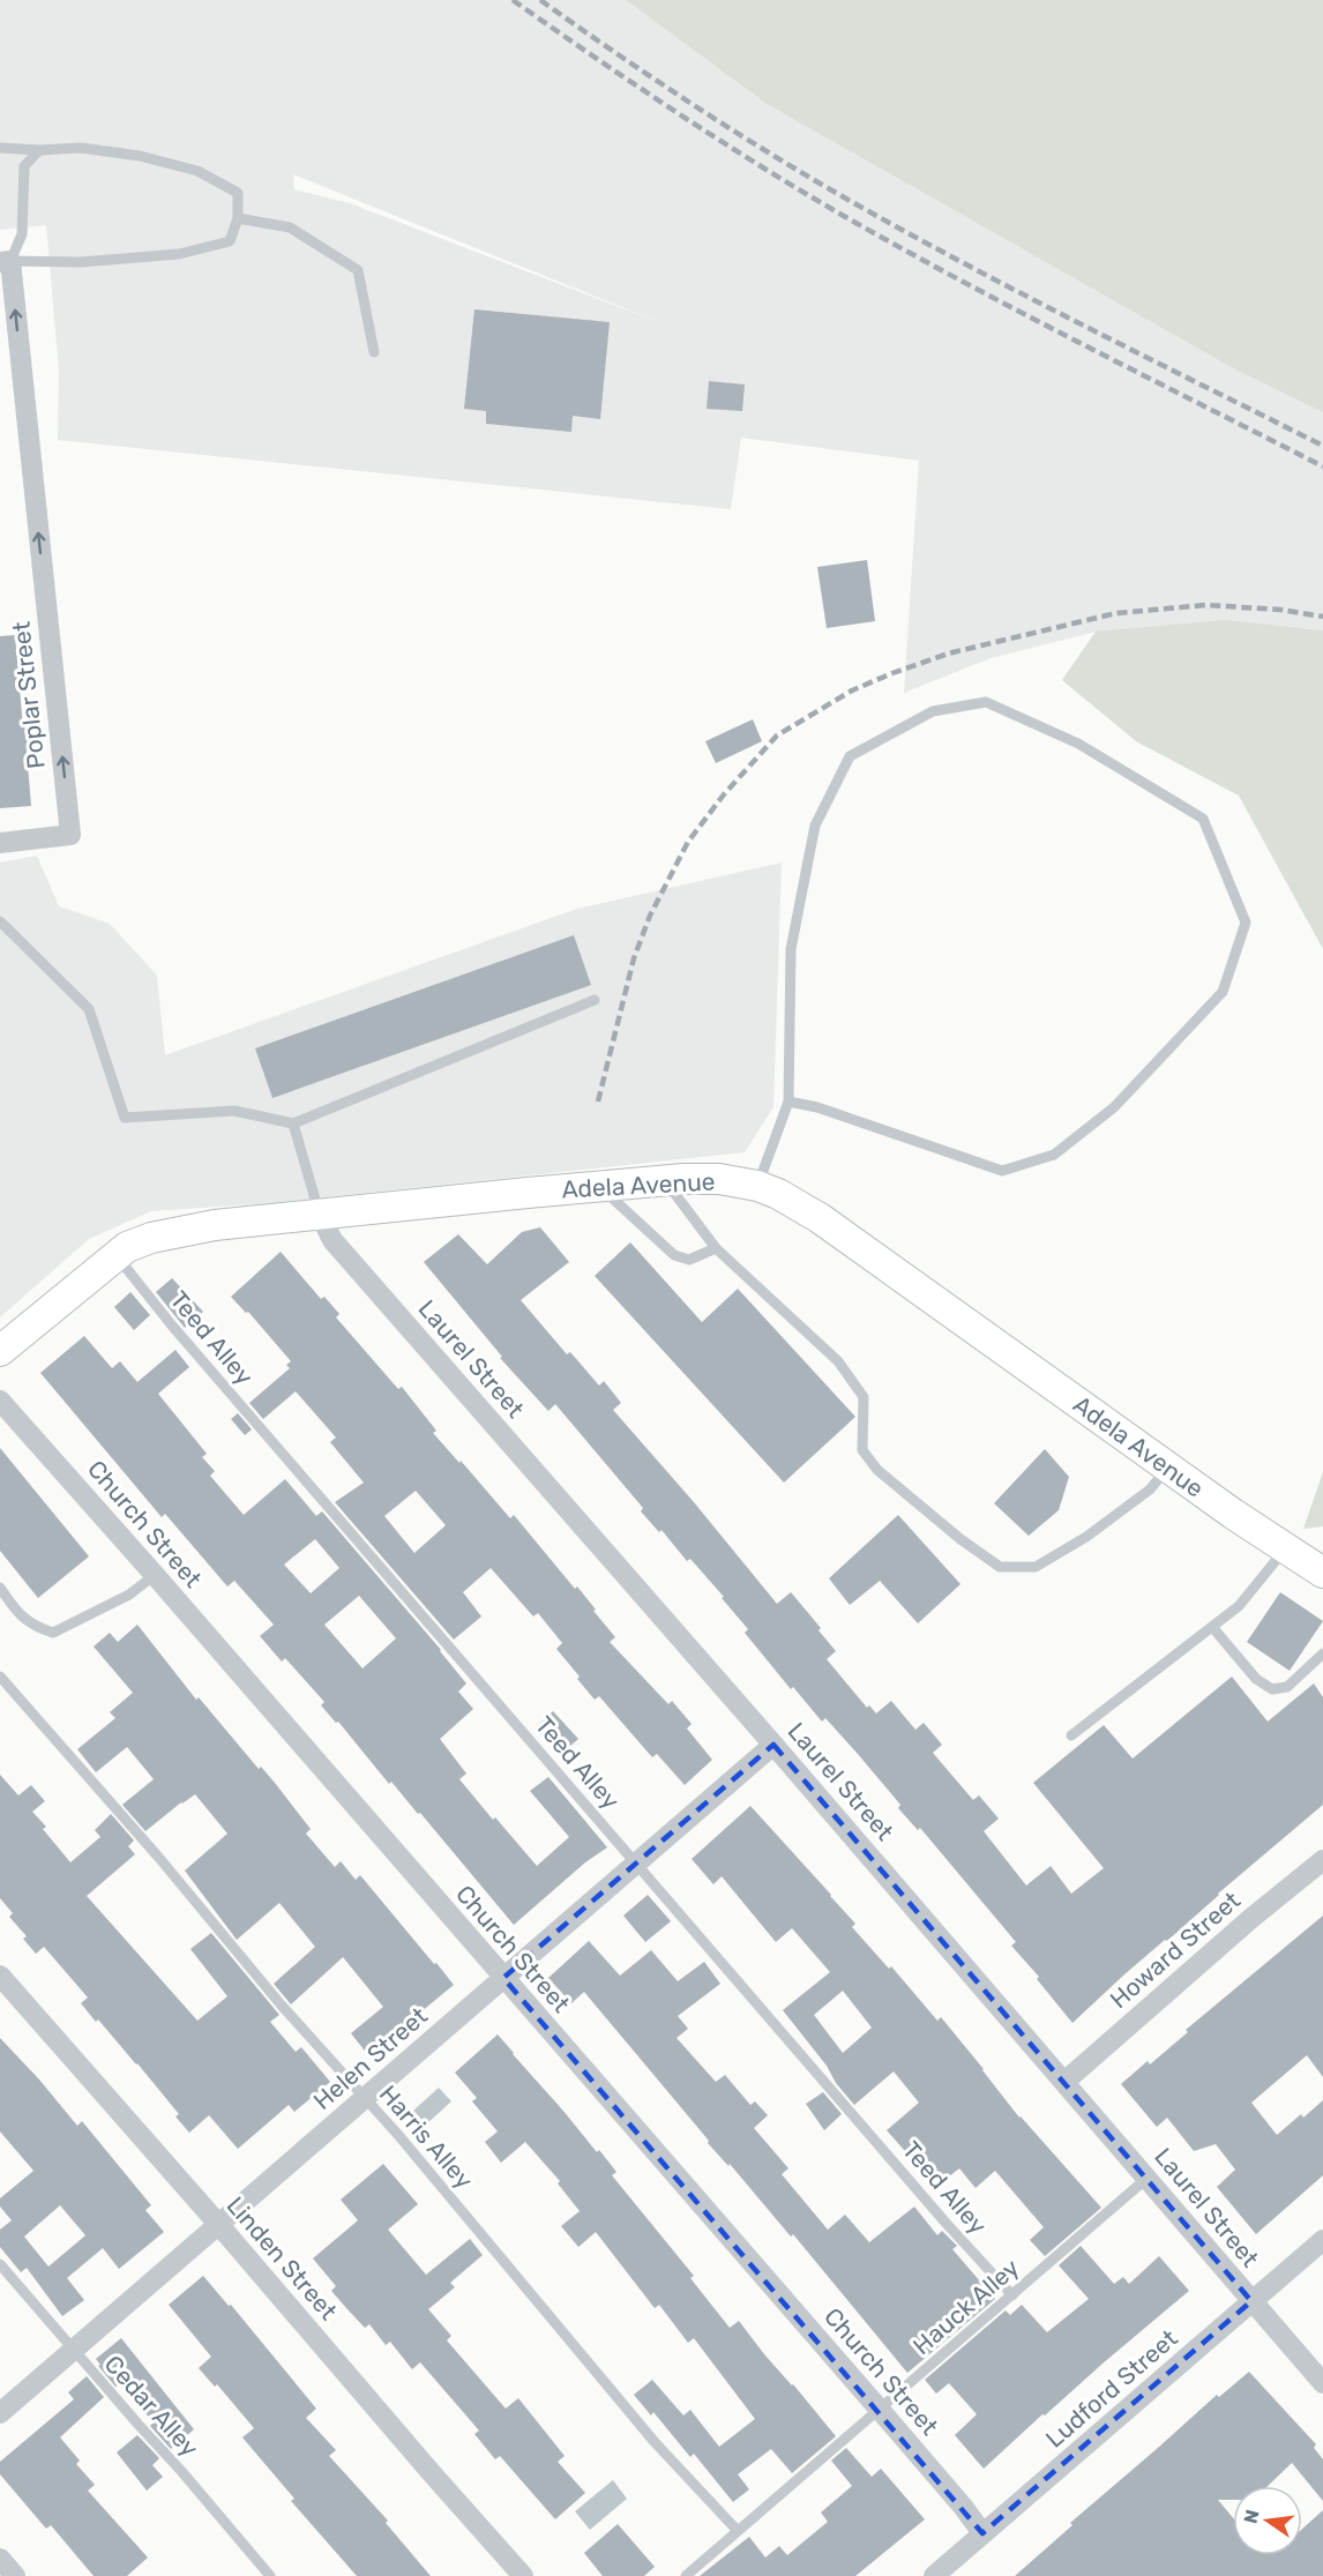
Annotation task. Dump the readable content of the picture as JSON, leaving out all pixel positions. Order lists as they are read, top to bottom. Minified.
{"streets":{"street":["Poplar Street","Adela Avenue","Laurel Street","Church Street","Howard Street","Helen Street","Linden Street","Ludford Street"],"lane":["Teed Alley","Harris Alley","Hauck Alley","Cedar Alley"]},"crossings":[["Adela Avenue","Teed Alley"],["Adela Avenue","Laurel Street"],["Teed Alley","Helen Street"],["Teed Alley","Hauck Alley"],["Laurel Street","Howard Street"],["Laurel Street","Helen Street"],["Laurel Street","Hauck Alley"],["Laurel Street","Ludford Street"],["Church Street","Helen Street"],["Church Street","Hauck Alley"],["Church Street","Ludford Street"],["Helen Street","Harris Alley"],["Helen Street","Linden Street"],["Helen Street","Cedar Alley"],["Harris Alley","Hauck Alley"]],"one_way":["Poplar Street"],"north":"left"}
